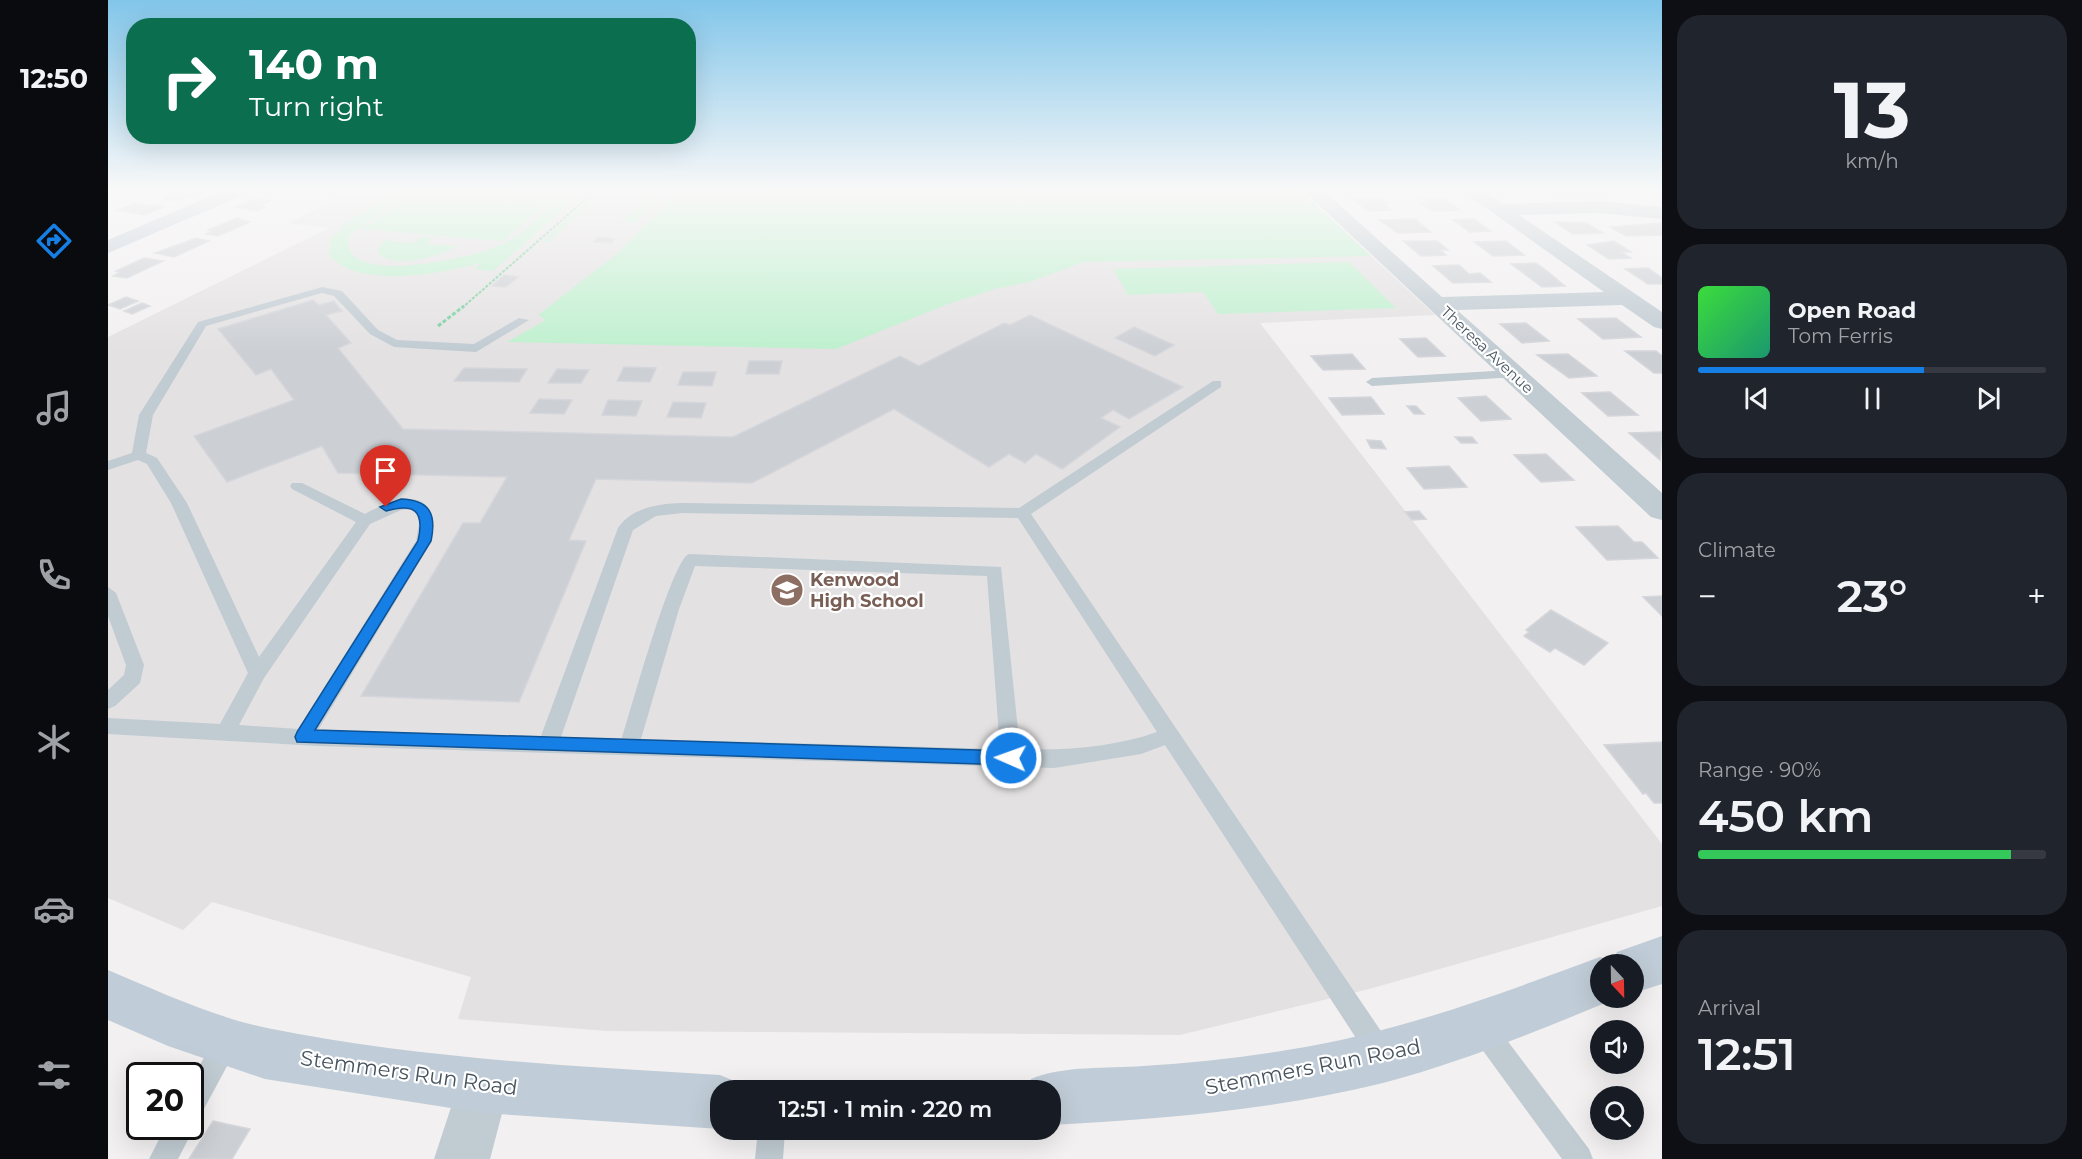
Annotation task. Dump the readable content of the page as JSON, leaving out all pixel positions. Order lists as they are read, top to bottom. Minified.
{"streets":{"main road":["Stemmers Run Road"],"street":["Theresa Avenue"]},"places":{"school or university":["Kenwood High School"]},"north":"bottom","page":{"tabs":"12:50","tile":[["13","km/h"],"Climate",["Range · 90%","450 km"],["Arrival","12:51"]],"turn":["140 m","Turn right"],"song":["Open Road","Tom Ferris"],"heat":["−","23°","+"],"limit":"20","trip":"12:51 · 1 min · 220 m"}}
